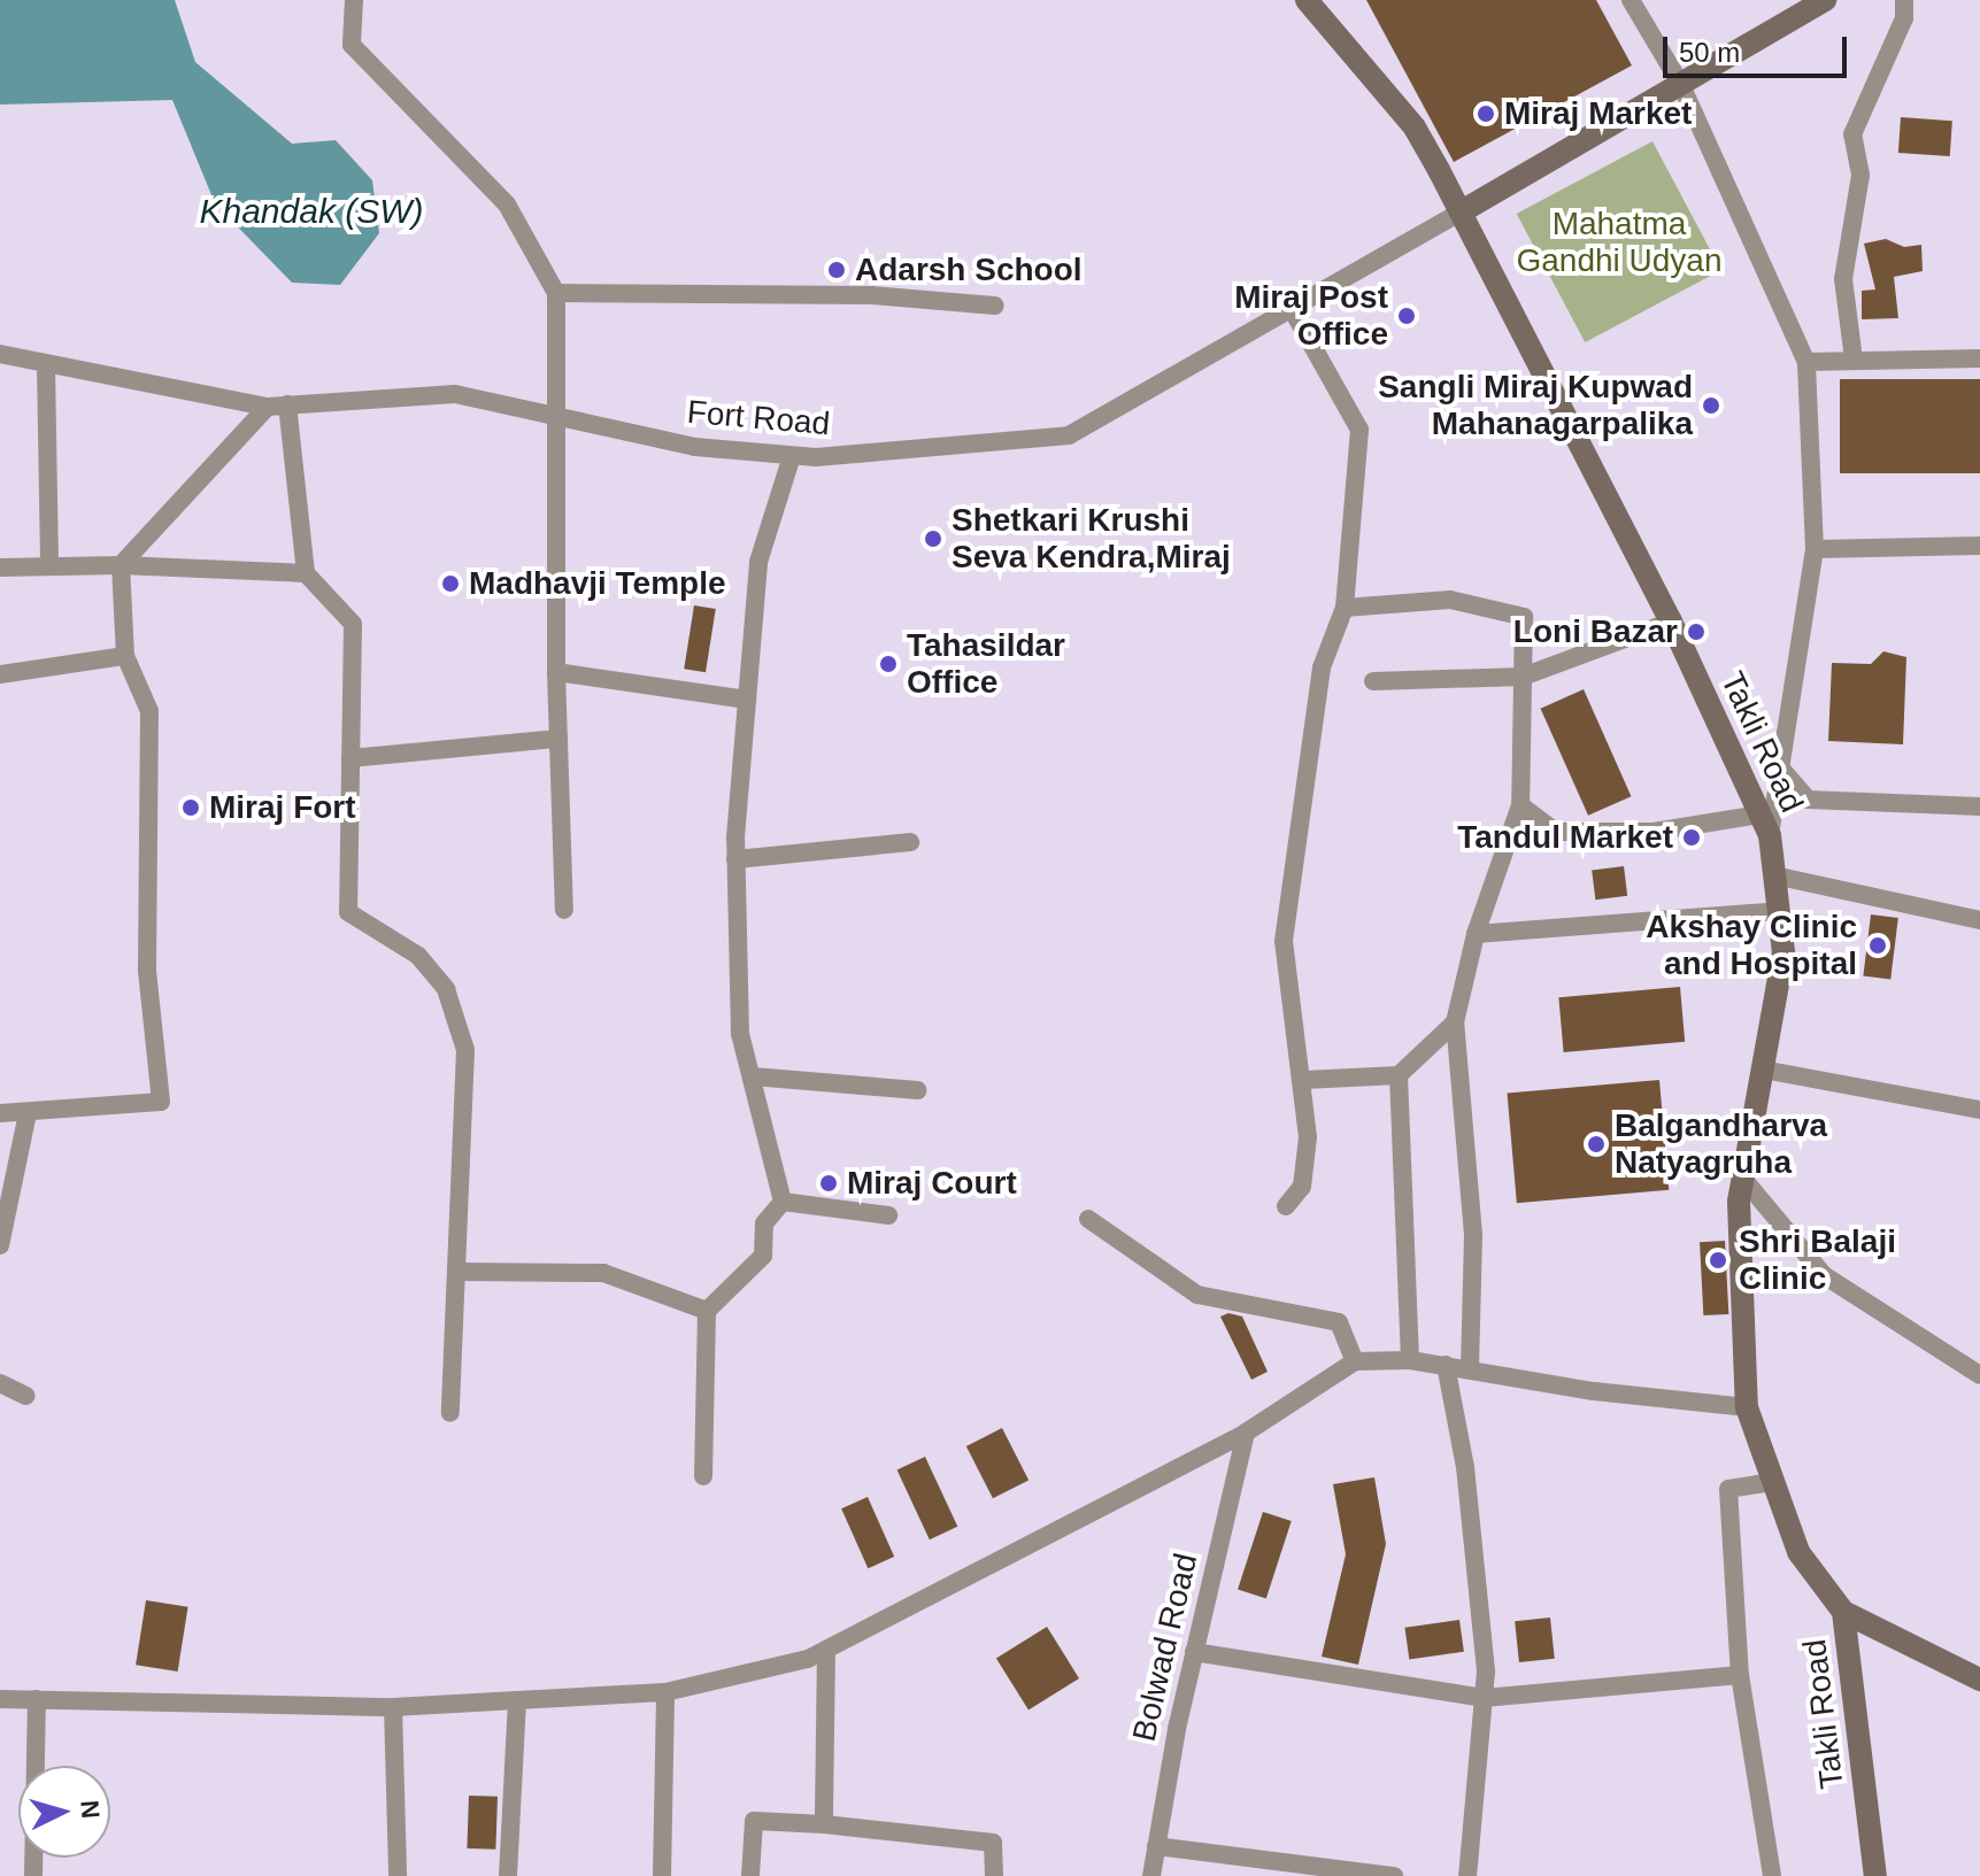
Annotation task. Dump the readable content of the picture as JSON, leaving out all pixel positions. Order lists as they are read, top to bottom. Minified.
{"streets":{"main road":["Takli Road"],"street":["Fort Road","Bolwad Road"]},"crossings":[["Fort Road","Takli Road"]],"water":["Khandak (SW)"],"parks":["Mahatma Gandhi Udyan"],"places":["Miraj Market","Adarsh School","Miraj Post Office","Sangli Miraj Kupwad Mahanagarpalika","Shetkari Krushi Seva Kendra,Miraj","Madhavji Temple","Loni Bazar","Tahasildar Office","Miraj Fort","Tandul Market","Akshay Clinic and Hospital","Balgandharva Natyagruha","Miraj Court","Shri Balaji Clinic"],"scale_bar":"50 m","north":"right"}
